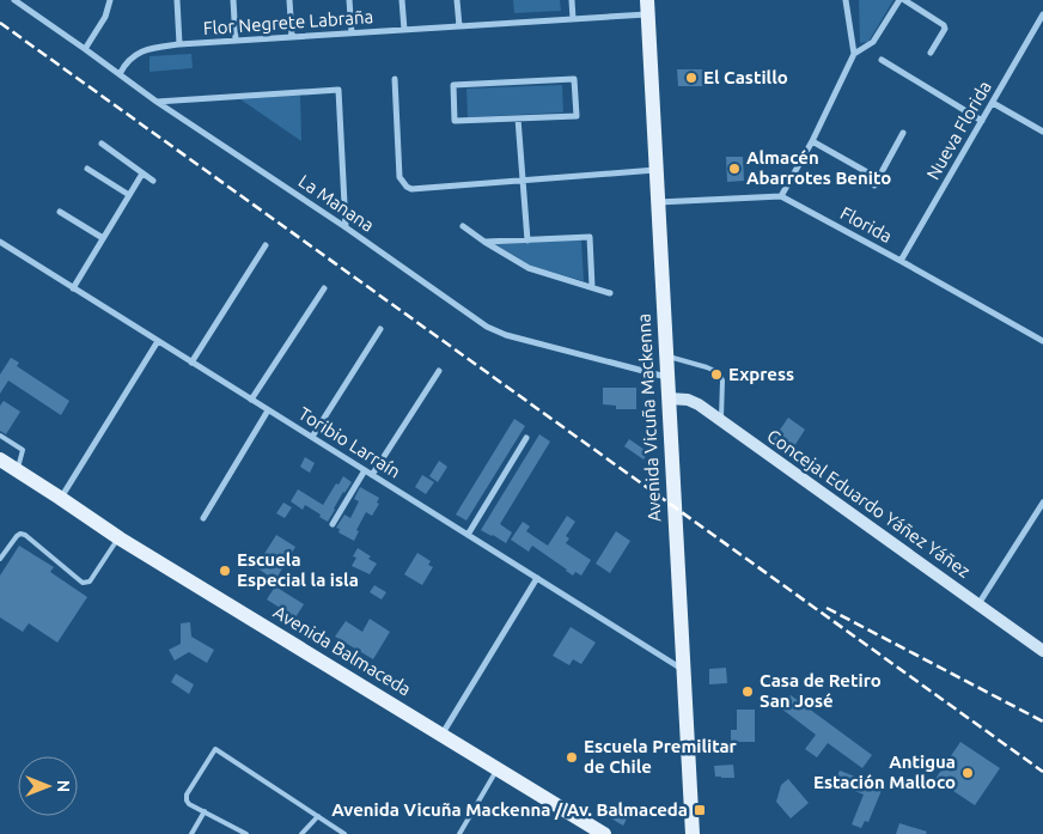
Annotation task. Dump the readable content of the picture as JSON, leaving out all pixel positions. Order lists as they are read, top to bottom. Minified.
{"streets":{"main road":["Avenida Vicuña Mackenna","Avenida Balmaceda"],"street":["Flor Negrete Labraña","Nueva Florida","La Manana","Florida","Toribio Larraín","Concejal Eduardo Yáñez Yáñez"]},"crossings":[["Flor Negrete Labraña","La Manana"],["Flor Negrete Labraña","Avenida Vicuña Mackenna"],["Nueva Florida","Florida"],["La Manana","Avenida Vicuña Mackenna"],["Avenida Vicuña Mackenna","Toribio Larraín"],["Avenida Vicuña Mackenna","Concejal Eduardo Yáñez Yáñez"]],"places":{"other":["El Castillo","Almacén Abarrotes Benito","Express","Escuela Especial la isla","Casa de Retiro San José","Escuela Premilitar de Chile","Antigua Estación Malloco"],"transit":["Avenida Vicuña Mackenna / Av. Balmaceda"]},"north":"right"}
